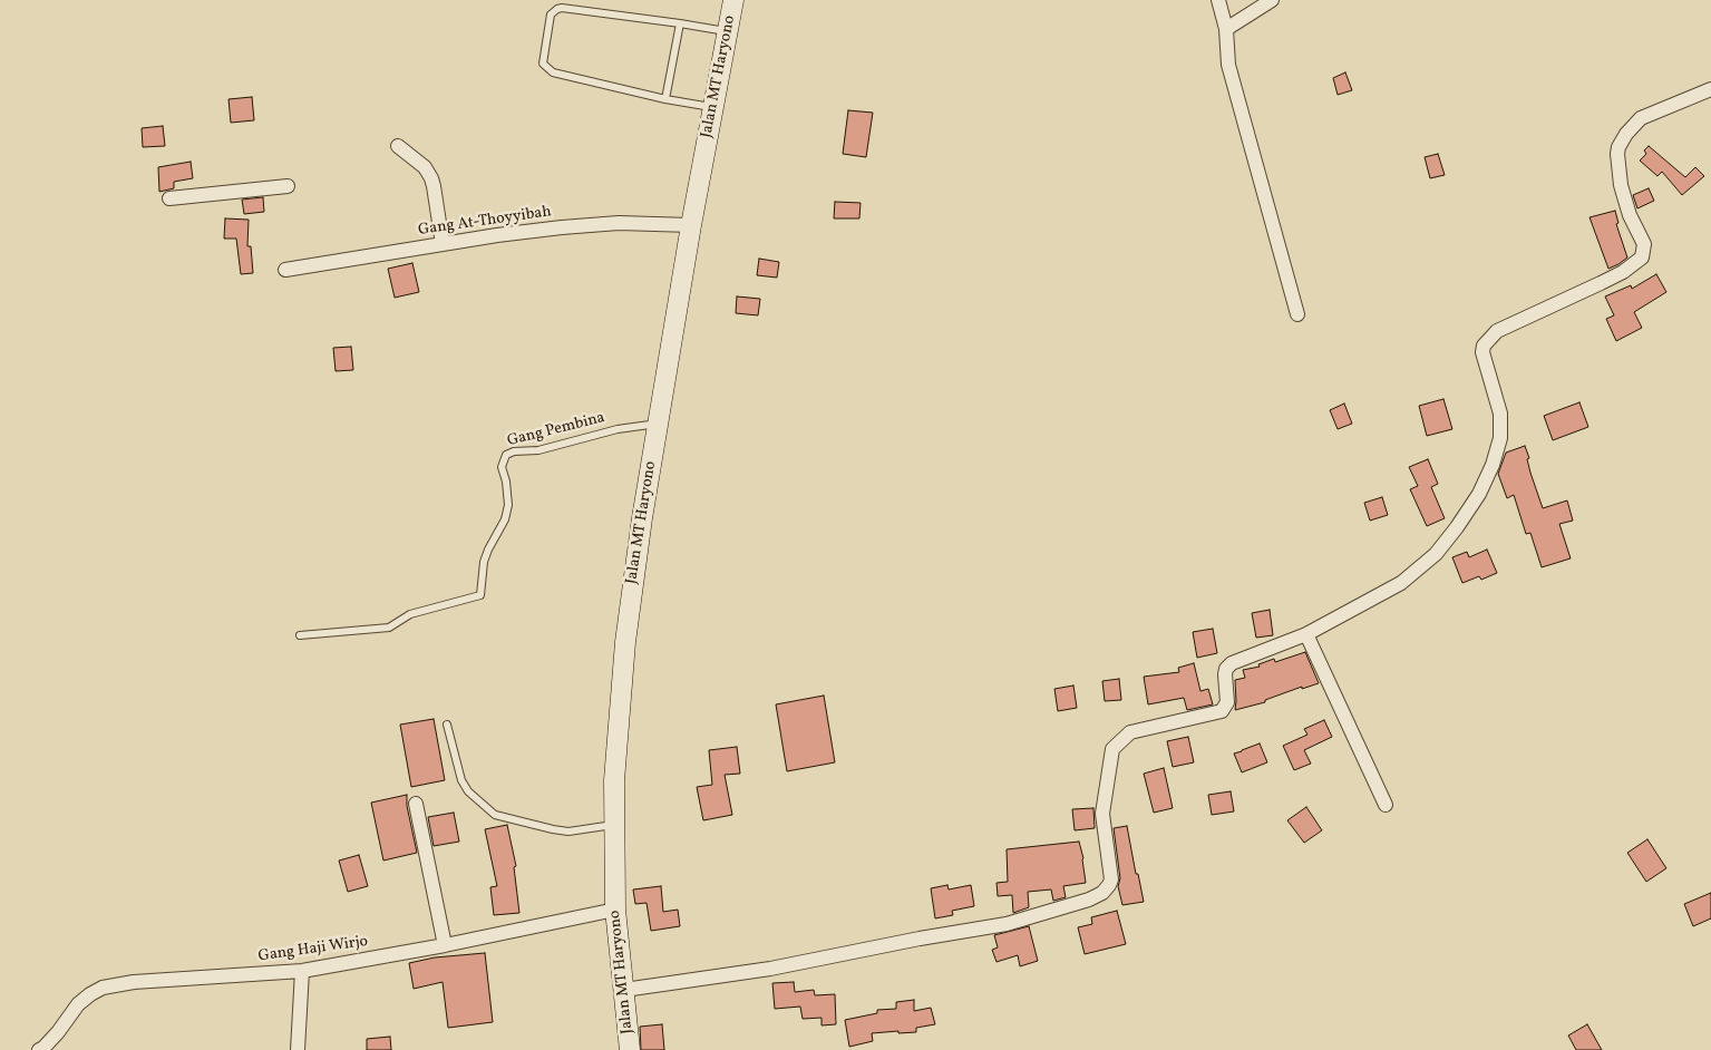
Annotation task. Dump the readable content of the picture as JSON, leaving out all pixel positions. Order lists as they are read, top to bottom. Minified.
{"streets":{"main road":["Jalan MT Haryono"],"street":["Gang At-Thoyyibah","Gang Haji Wirjo"],"lane":["Gang Pembina"]},"crossings":[["Jalan MT Haryono","Gang At-Thoyyibah"],["Jalan MT Haryono","Gang Pembina"],["Jalan MT Haryono","Gang Haji Wirjo"]]}
